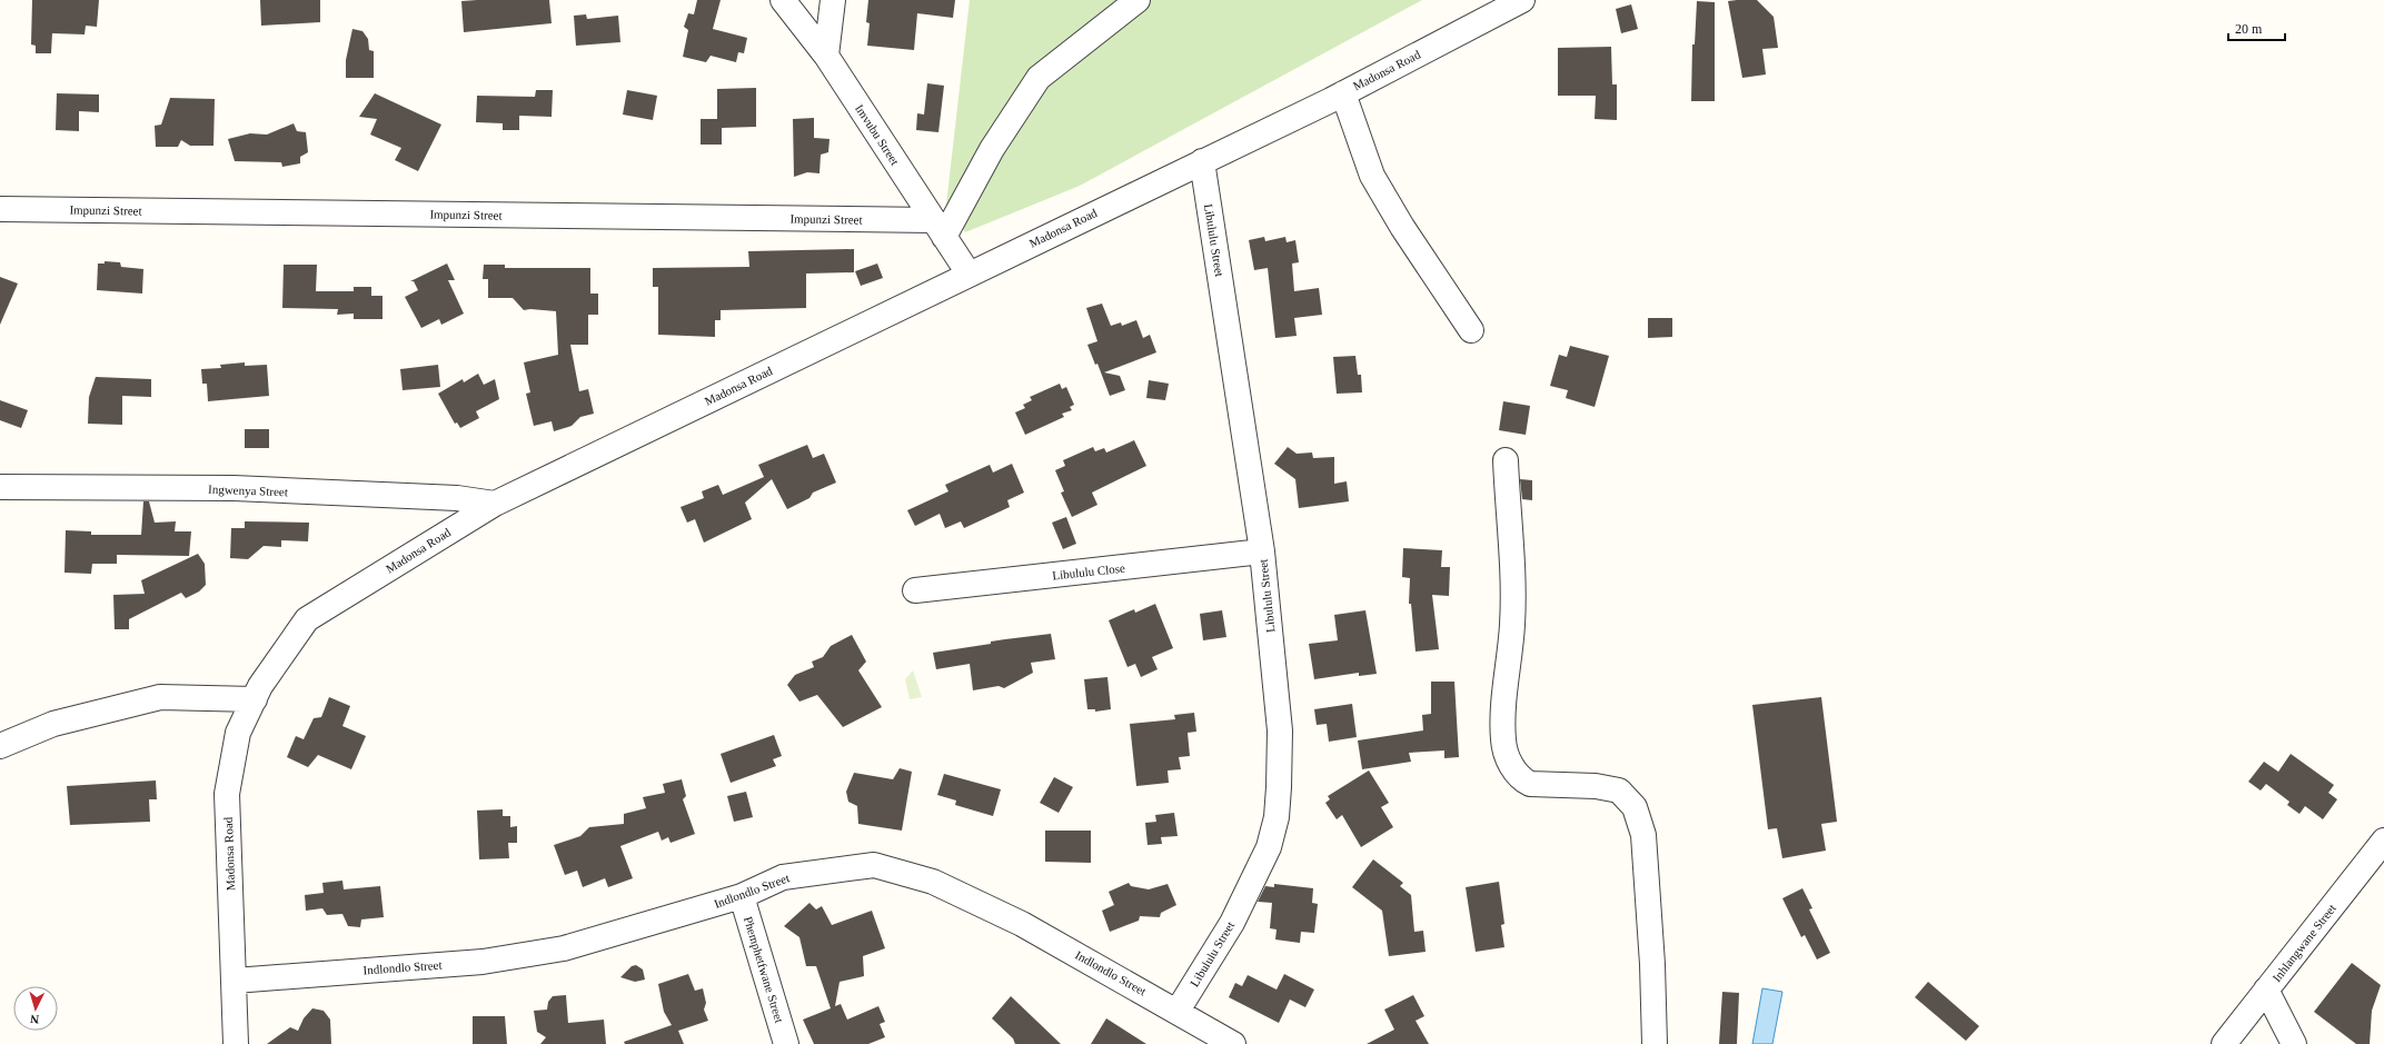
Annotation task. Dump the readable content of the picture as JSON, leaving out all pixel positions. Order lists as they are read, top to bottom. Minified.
{"streets":{"street":["Madonsa Road","Imvubu Street","Impunzi Street","Libululu Street","Ingwenya Street","Libululu Close","Indlondlo Street","Inhlangwane Street","Phemphetfwane Street"]},"crossings":[["Madonsa Road","Imvubu Street"],["Madonsa Road","Libululu Street"],["Madonsa Road","Ingwenya Street"],["Madonsa Road","Indlondlo Street"],["Imvubu Street","Impunzi Street"],["Libululu Street","Libululu Close"],["Libululu Street","Indlondlo Street"],["Indlondlo Street","Phemphetfwane Street"]],"scale_bar":"20 m","north":"bottom"}
